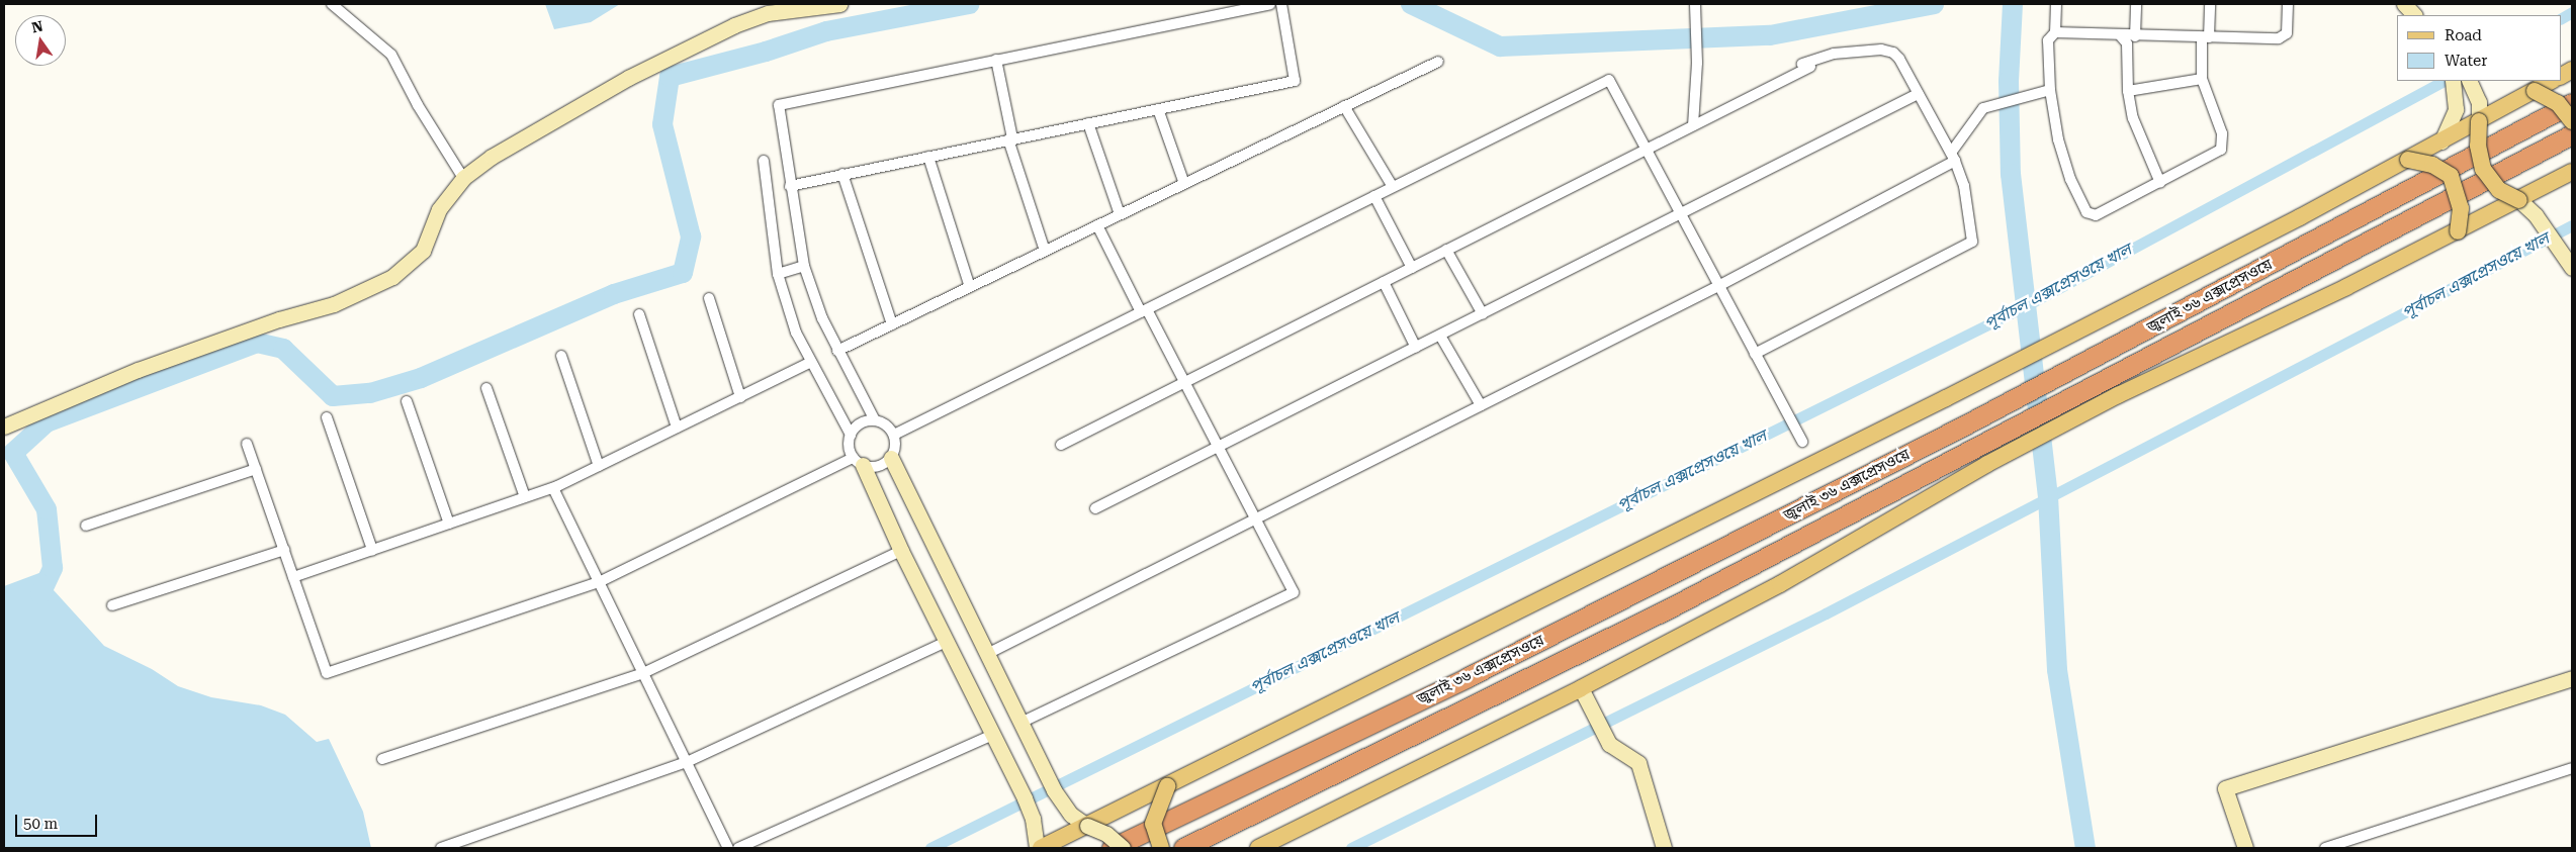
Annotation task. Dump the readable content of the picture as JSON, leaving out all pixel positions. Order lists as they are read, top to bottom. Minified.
{"streets":{"highway":["জুলাই ৩৬ এক্সপ্রেসওয়ে"]},"water":["পূর্বাচল এক্সপ্রেসওয়ে খাল"],"legend":["Road","Water"],"scale_bar":"50 m","north":"top"}
